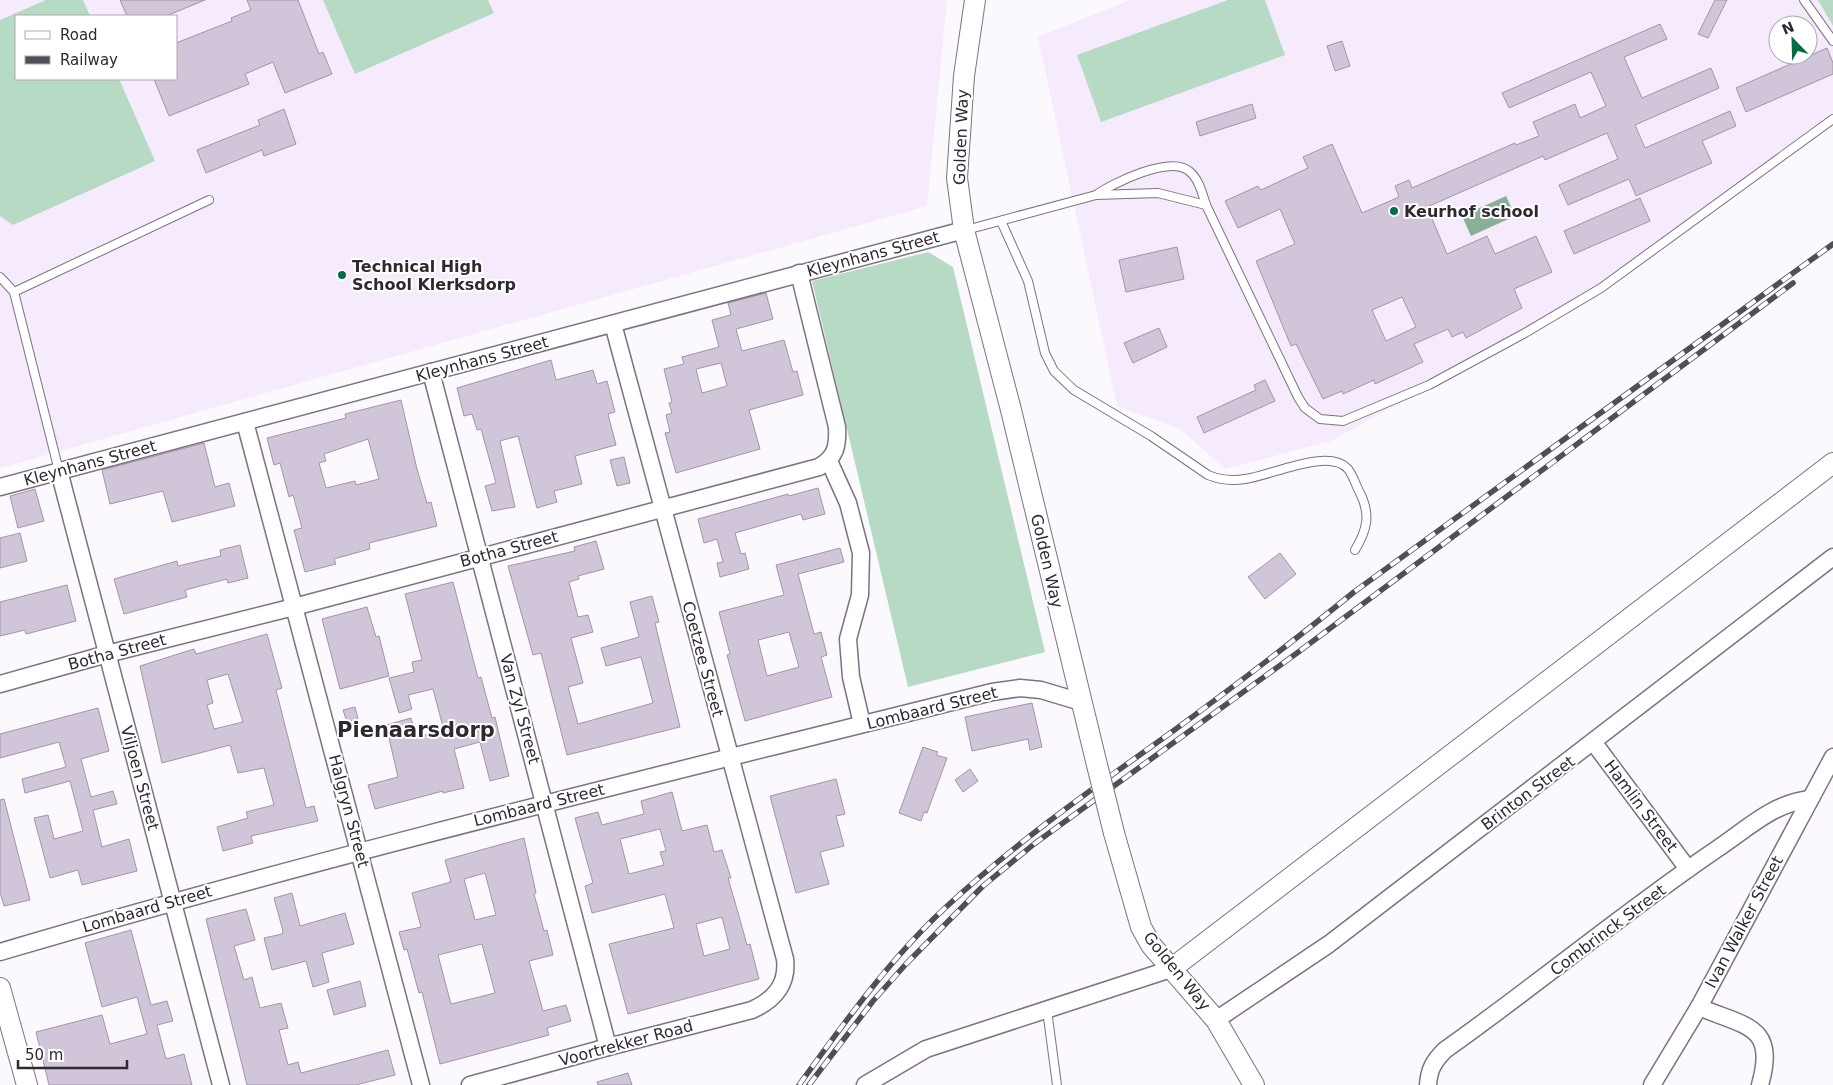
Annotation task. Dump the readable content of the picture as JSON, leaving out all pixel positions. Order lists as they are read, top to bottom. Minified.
{"streets":{"street":["Golden Way","Kleynhans Street","Botha Street","Coetzee Street","Lombaard Street","Van Zyl Street","Viljoen Street","Brinton Street","Hamlin Street","Halgryn Street","Ivan Walker Street","Combrinck Street","Voortrekker Road"]},"crossings":[["Golden Way","Kleynhans Street"],["Golden Way","Lombaard Street"],["Golden Way","Brinton Street"],["Kleynhans Street","Coetzee Street"],["Kleynhans Street","Van Zyl Street"],["Kleynhans Street","Viljoen Street"],["Kleynhans Street","Halgryn Street"],["Botha Street","Coetzee Street"],["Botha Street","Van Zyl Street"],["Botha Street","Viljoen Street"],["Botha Street","Halgryn Street"],["Coetzee Street","Lombaard Street"],["Coetzee Street","Voortrekker Road"],["Lombaard Street","Van Zyl Street"],["Lombaard Street","Viljoen Street"],["Lombaard Street","Halgryn Street"],["Van Zyl Street","Voortrekker Road"],["Brinton Street","Hamlin Street"],["Hamlin Street","Combrinck Street"],["Ivan Walker Street","Combrinck Street"]],"districts":["Pienaarsdorp"],"places":["Keurhof school","Technical High School Klerksdorp"],"legend":["Road","Railway"],"scale_bar":"50 m","north":"top left"}
